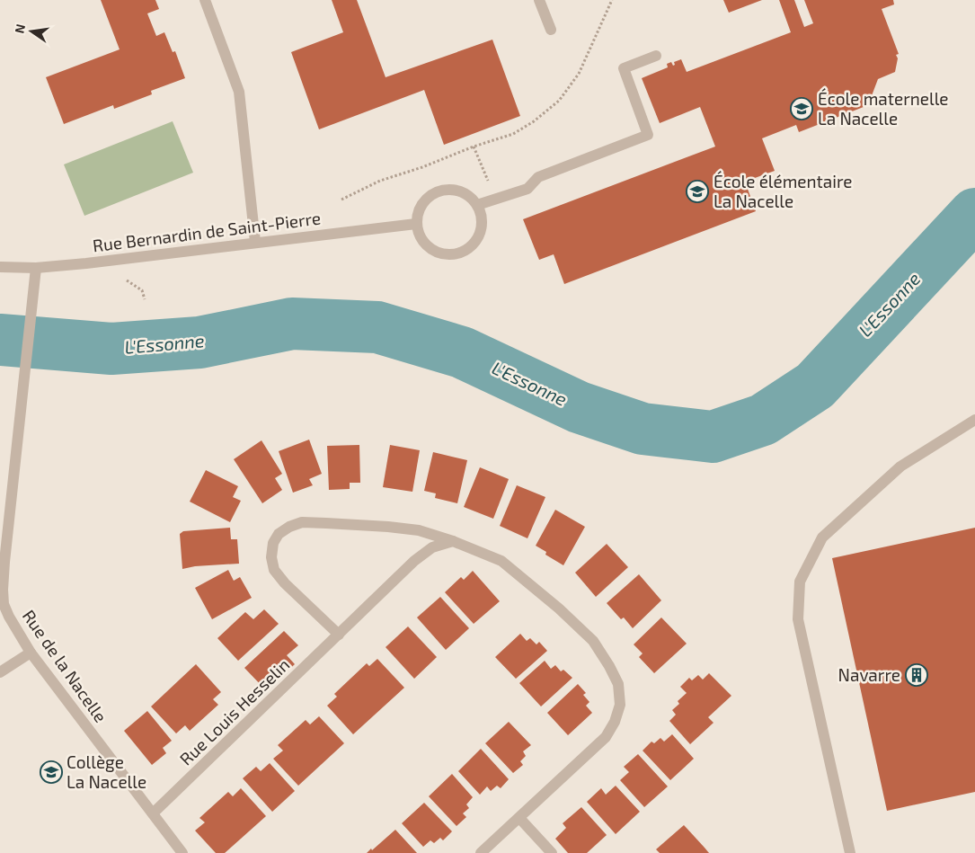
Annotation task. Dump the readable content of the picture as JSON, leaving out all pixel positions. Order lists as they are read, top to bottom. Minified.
{"streets":{"street":["Rue Bernardin de Saint-Pierre","Rue de la Nacelle","Rue Louis Hesselin"]},"crossings":[["Rue Bernardin de Saint-Pierre","Rue de la Nacelle"],["Rue de la Nacelle","Rue Louis Hesselin"]],"water":["L'Essonne"],"places":{"school or university":["École maternelle La Nacelle","École élémentaire La Nacelle","Collège La Nacelle"],"building":["Navarre"]},"north":"left"}
